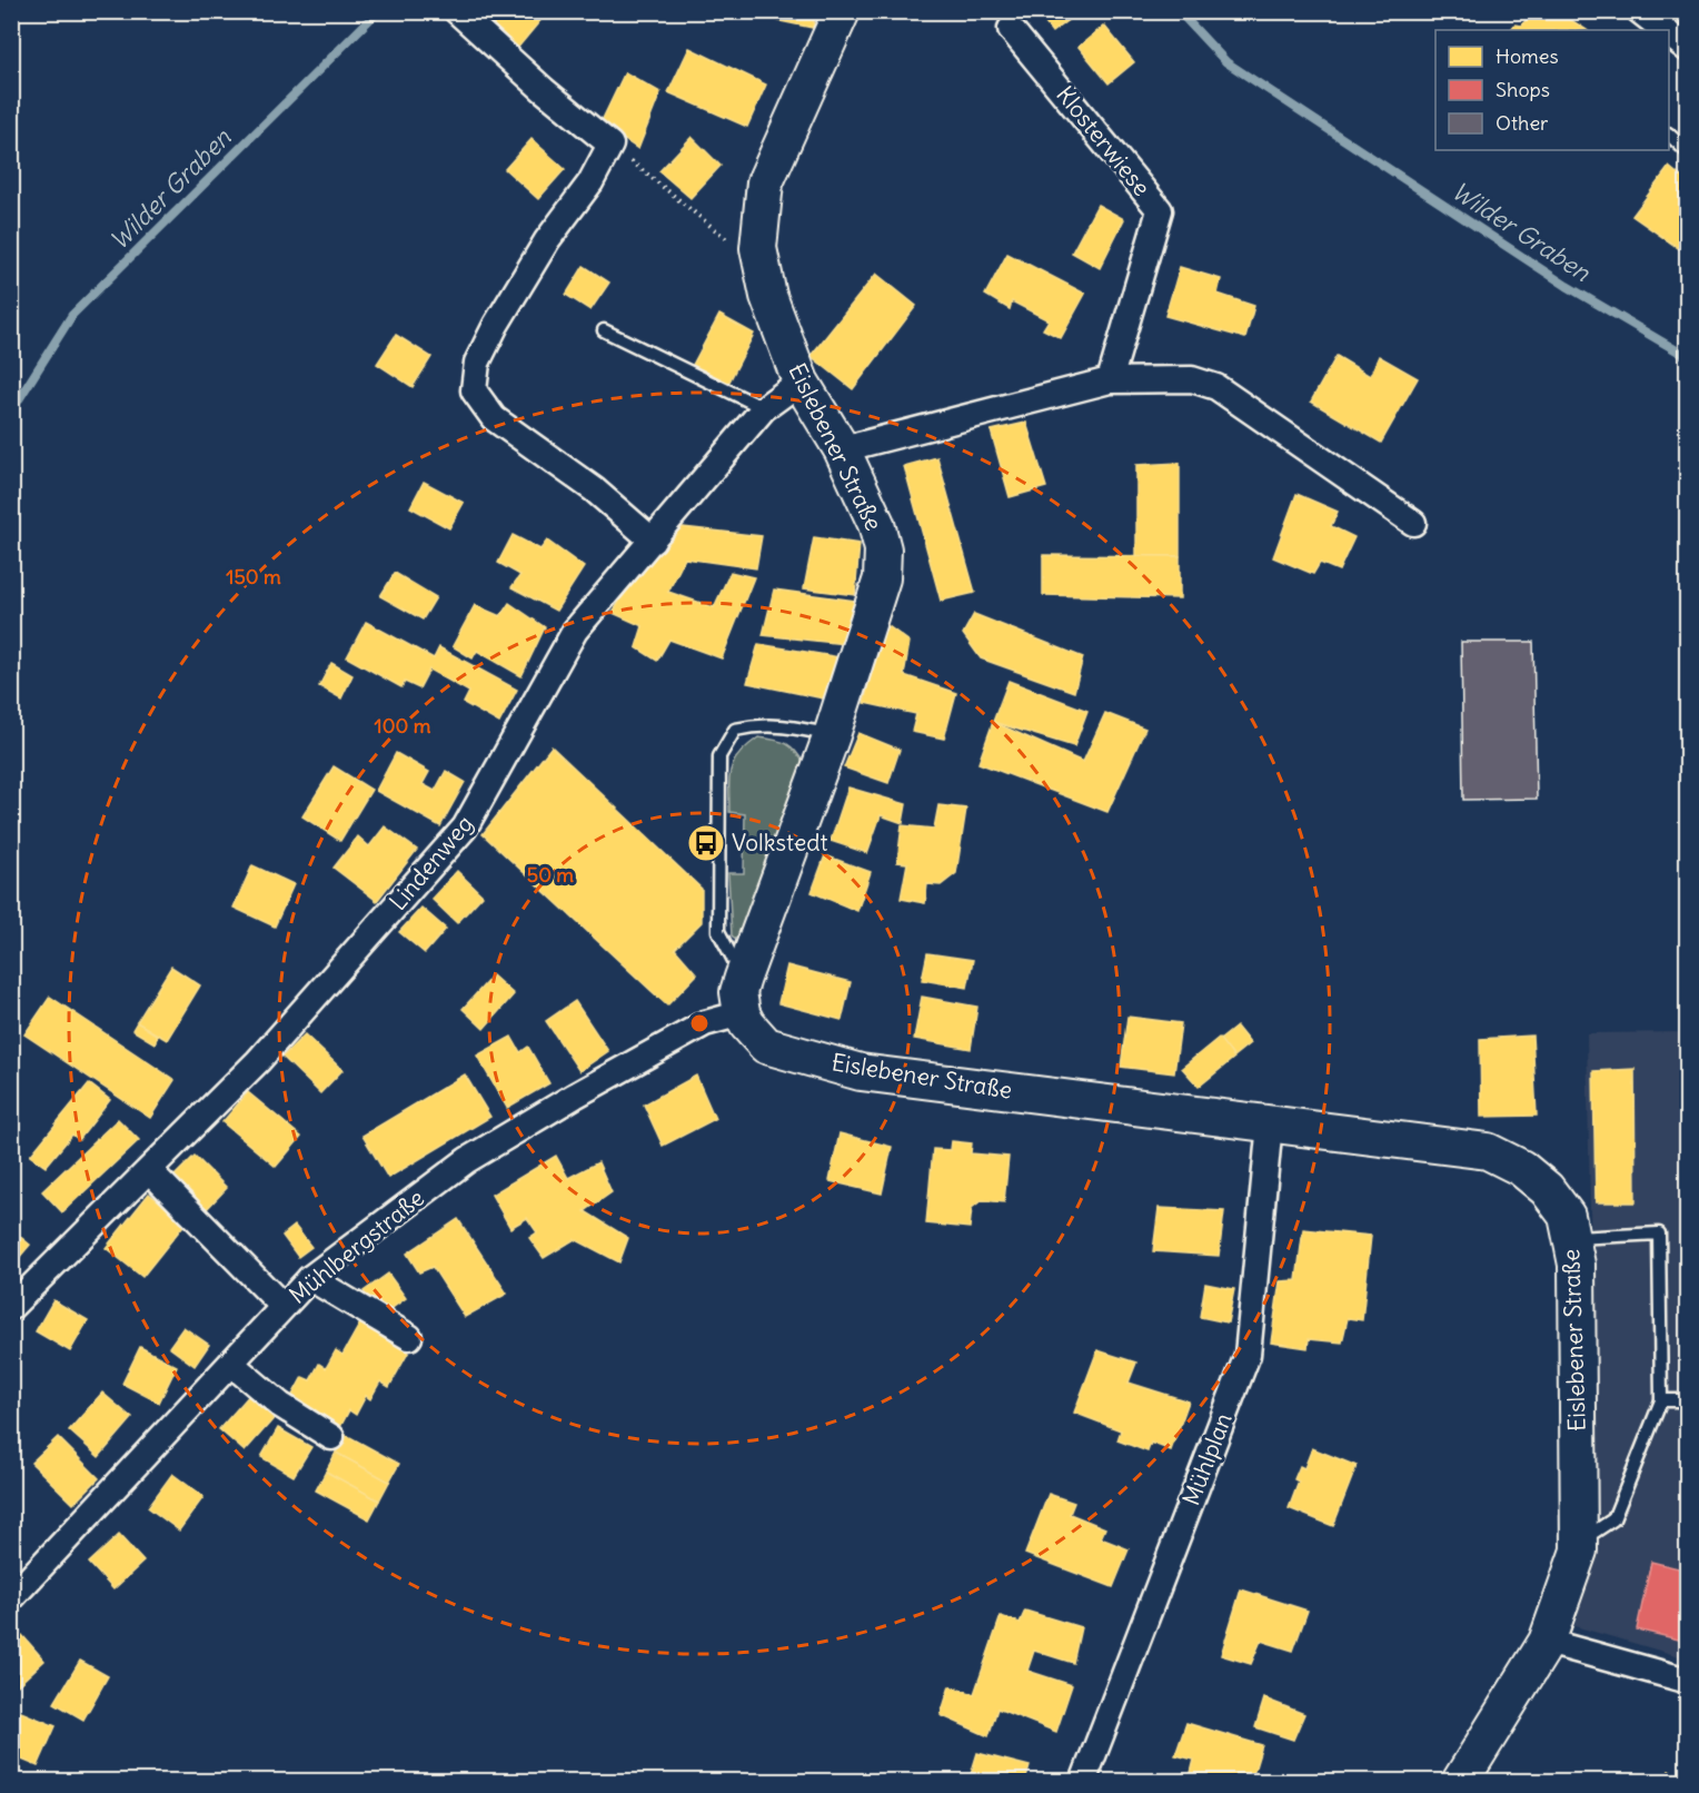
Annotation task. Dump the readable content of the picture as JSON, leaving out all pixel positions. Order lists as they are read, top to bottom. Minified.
{"streets":{"main road":["Eislebener Straße"],"street":["Klosterwiese","Lindenweg","Mühlbergstraße","Mühlplan"]},"crossings":[["Eislebener Straße","Lindenweg"],["Eislebener Straße","Mühlbergstraße"],["Eislebener Straße","Mühlplan"]],"water":["Wilder Graben"],"places":{"bus stop":["Volkstedt"]},"legend":["Homes","Shops","Other"],"rings":["150 m","100 m","50 m"]}
